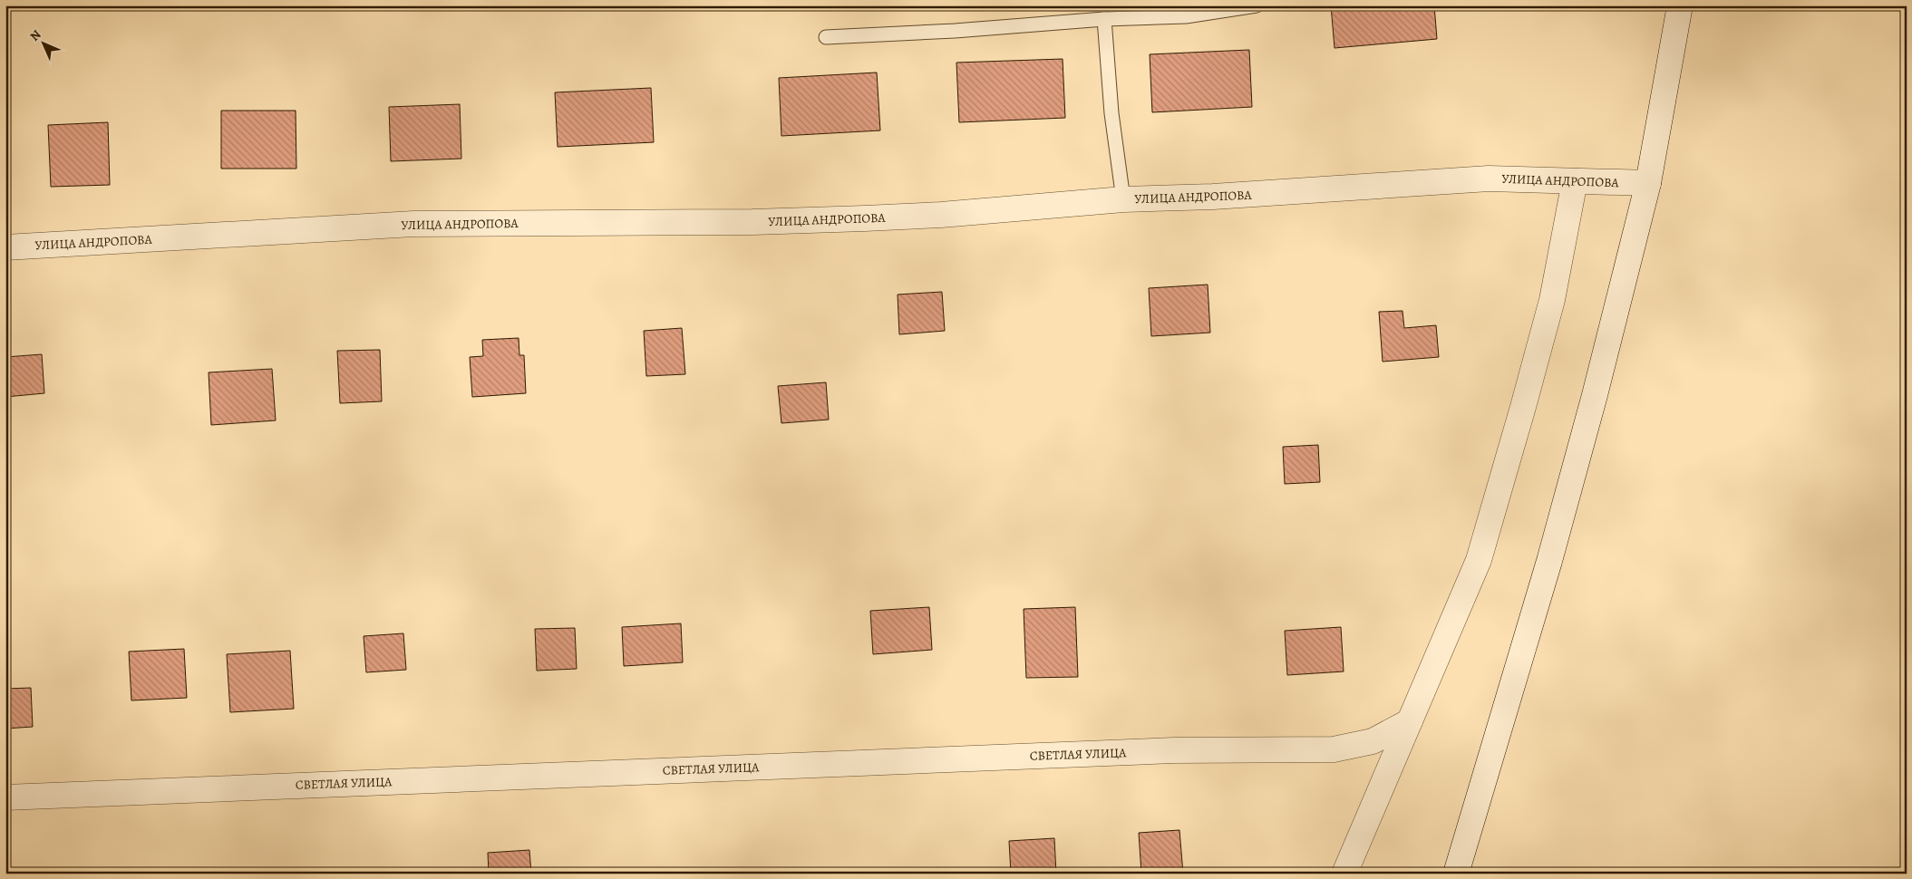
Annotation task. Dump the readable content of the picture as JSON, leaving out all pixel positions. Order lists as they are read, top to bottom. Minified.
{"streets":{"street":["УЛИЦА АНДРОПОВА","СВЕТЛАЯ УЛИЦА"]},"north":"top left"}
